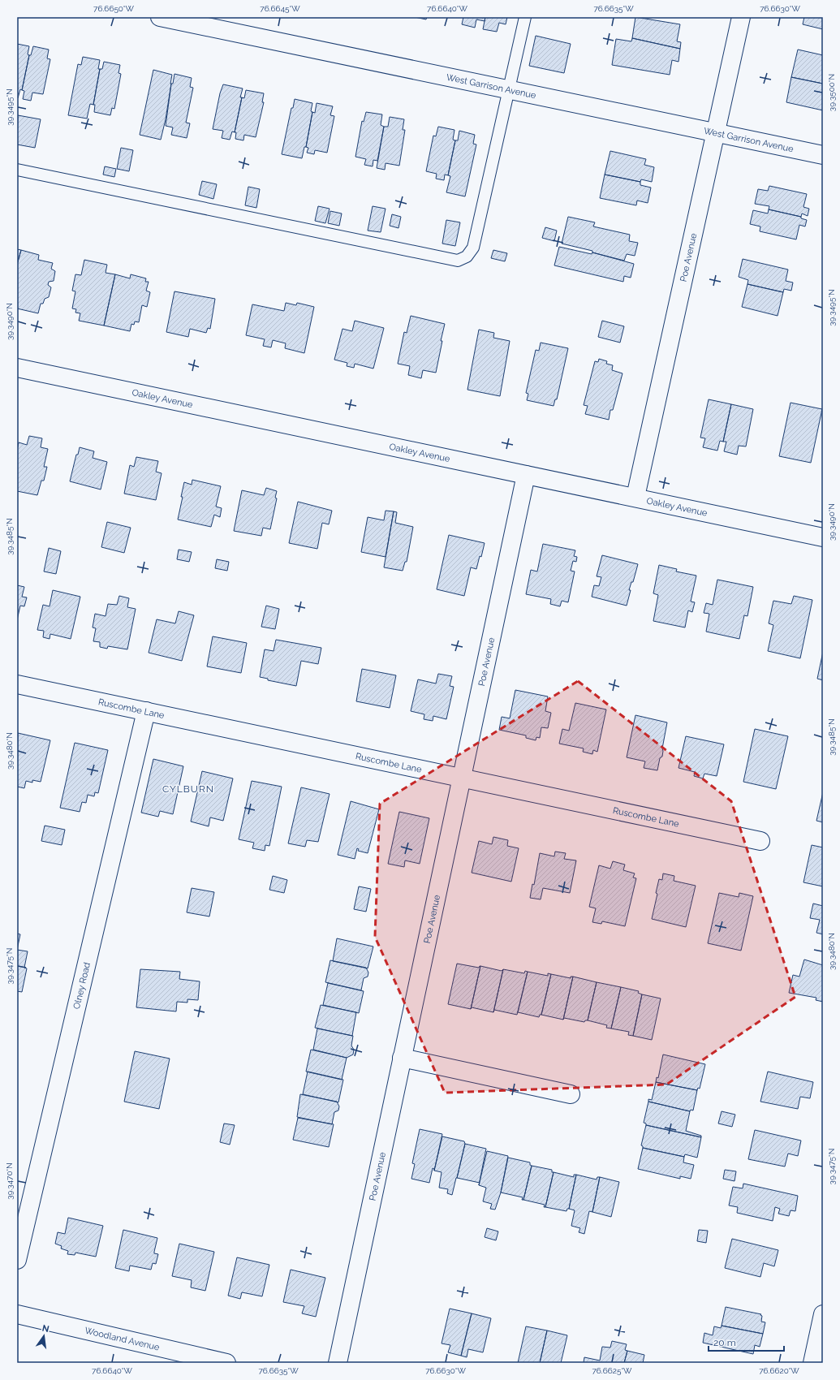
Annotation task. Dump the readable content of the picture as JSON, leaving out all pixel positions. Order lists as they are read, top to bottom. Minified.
{"streets":{"street":["West Garrison Avenue","Poe Avenue","Oakley Avenue","Ruscombe Lane","Olney Road","Woodland Avenue"]},"crossings":[["West Garrison Avenue","Poe Avenue"],["Poe Avenue","Oakley Avenue"],["Poe Avenue","Ruscombe Lane"],["Ruscombe Lane","Olney Road"]],"districts":["CYLBURN"],"scale_bar":"20 m","north":"top","coordinates":["76.6650°W","76.6645°W","76.6640°W","76.6635°W","76.6630°W","39.3500°N","39.3495°N","39.3490°N","39.3485°N","39.3480°N","39.3475°N","39.3470°N","76.6625°W","76.6620°W"]}
